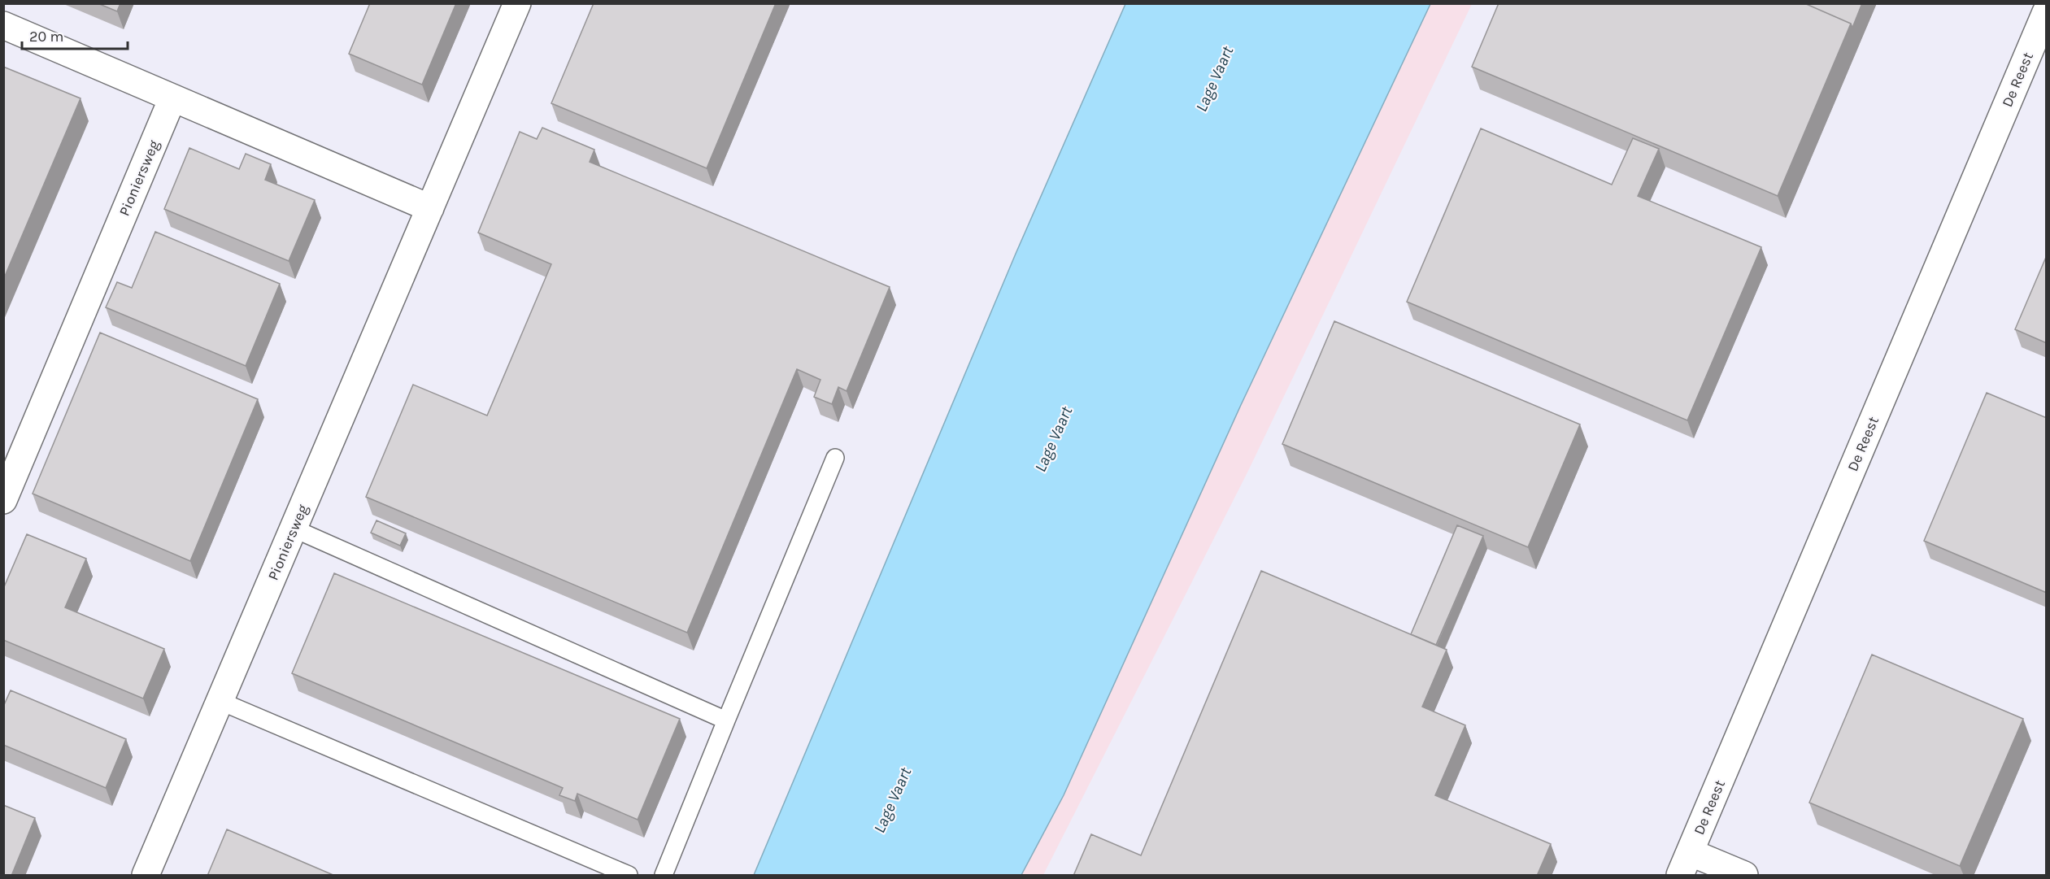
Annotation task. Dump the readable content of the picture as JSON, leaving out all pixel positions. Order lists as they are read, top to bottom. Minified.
{"streets":{"street":["De Reest","Pioniersweg"]},"water":["Lage Vaart"],"scale_bar":"20 m"}
